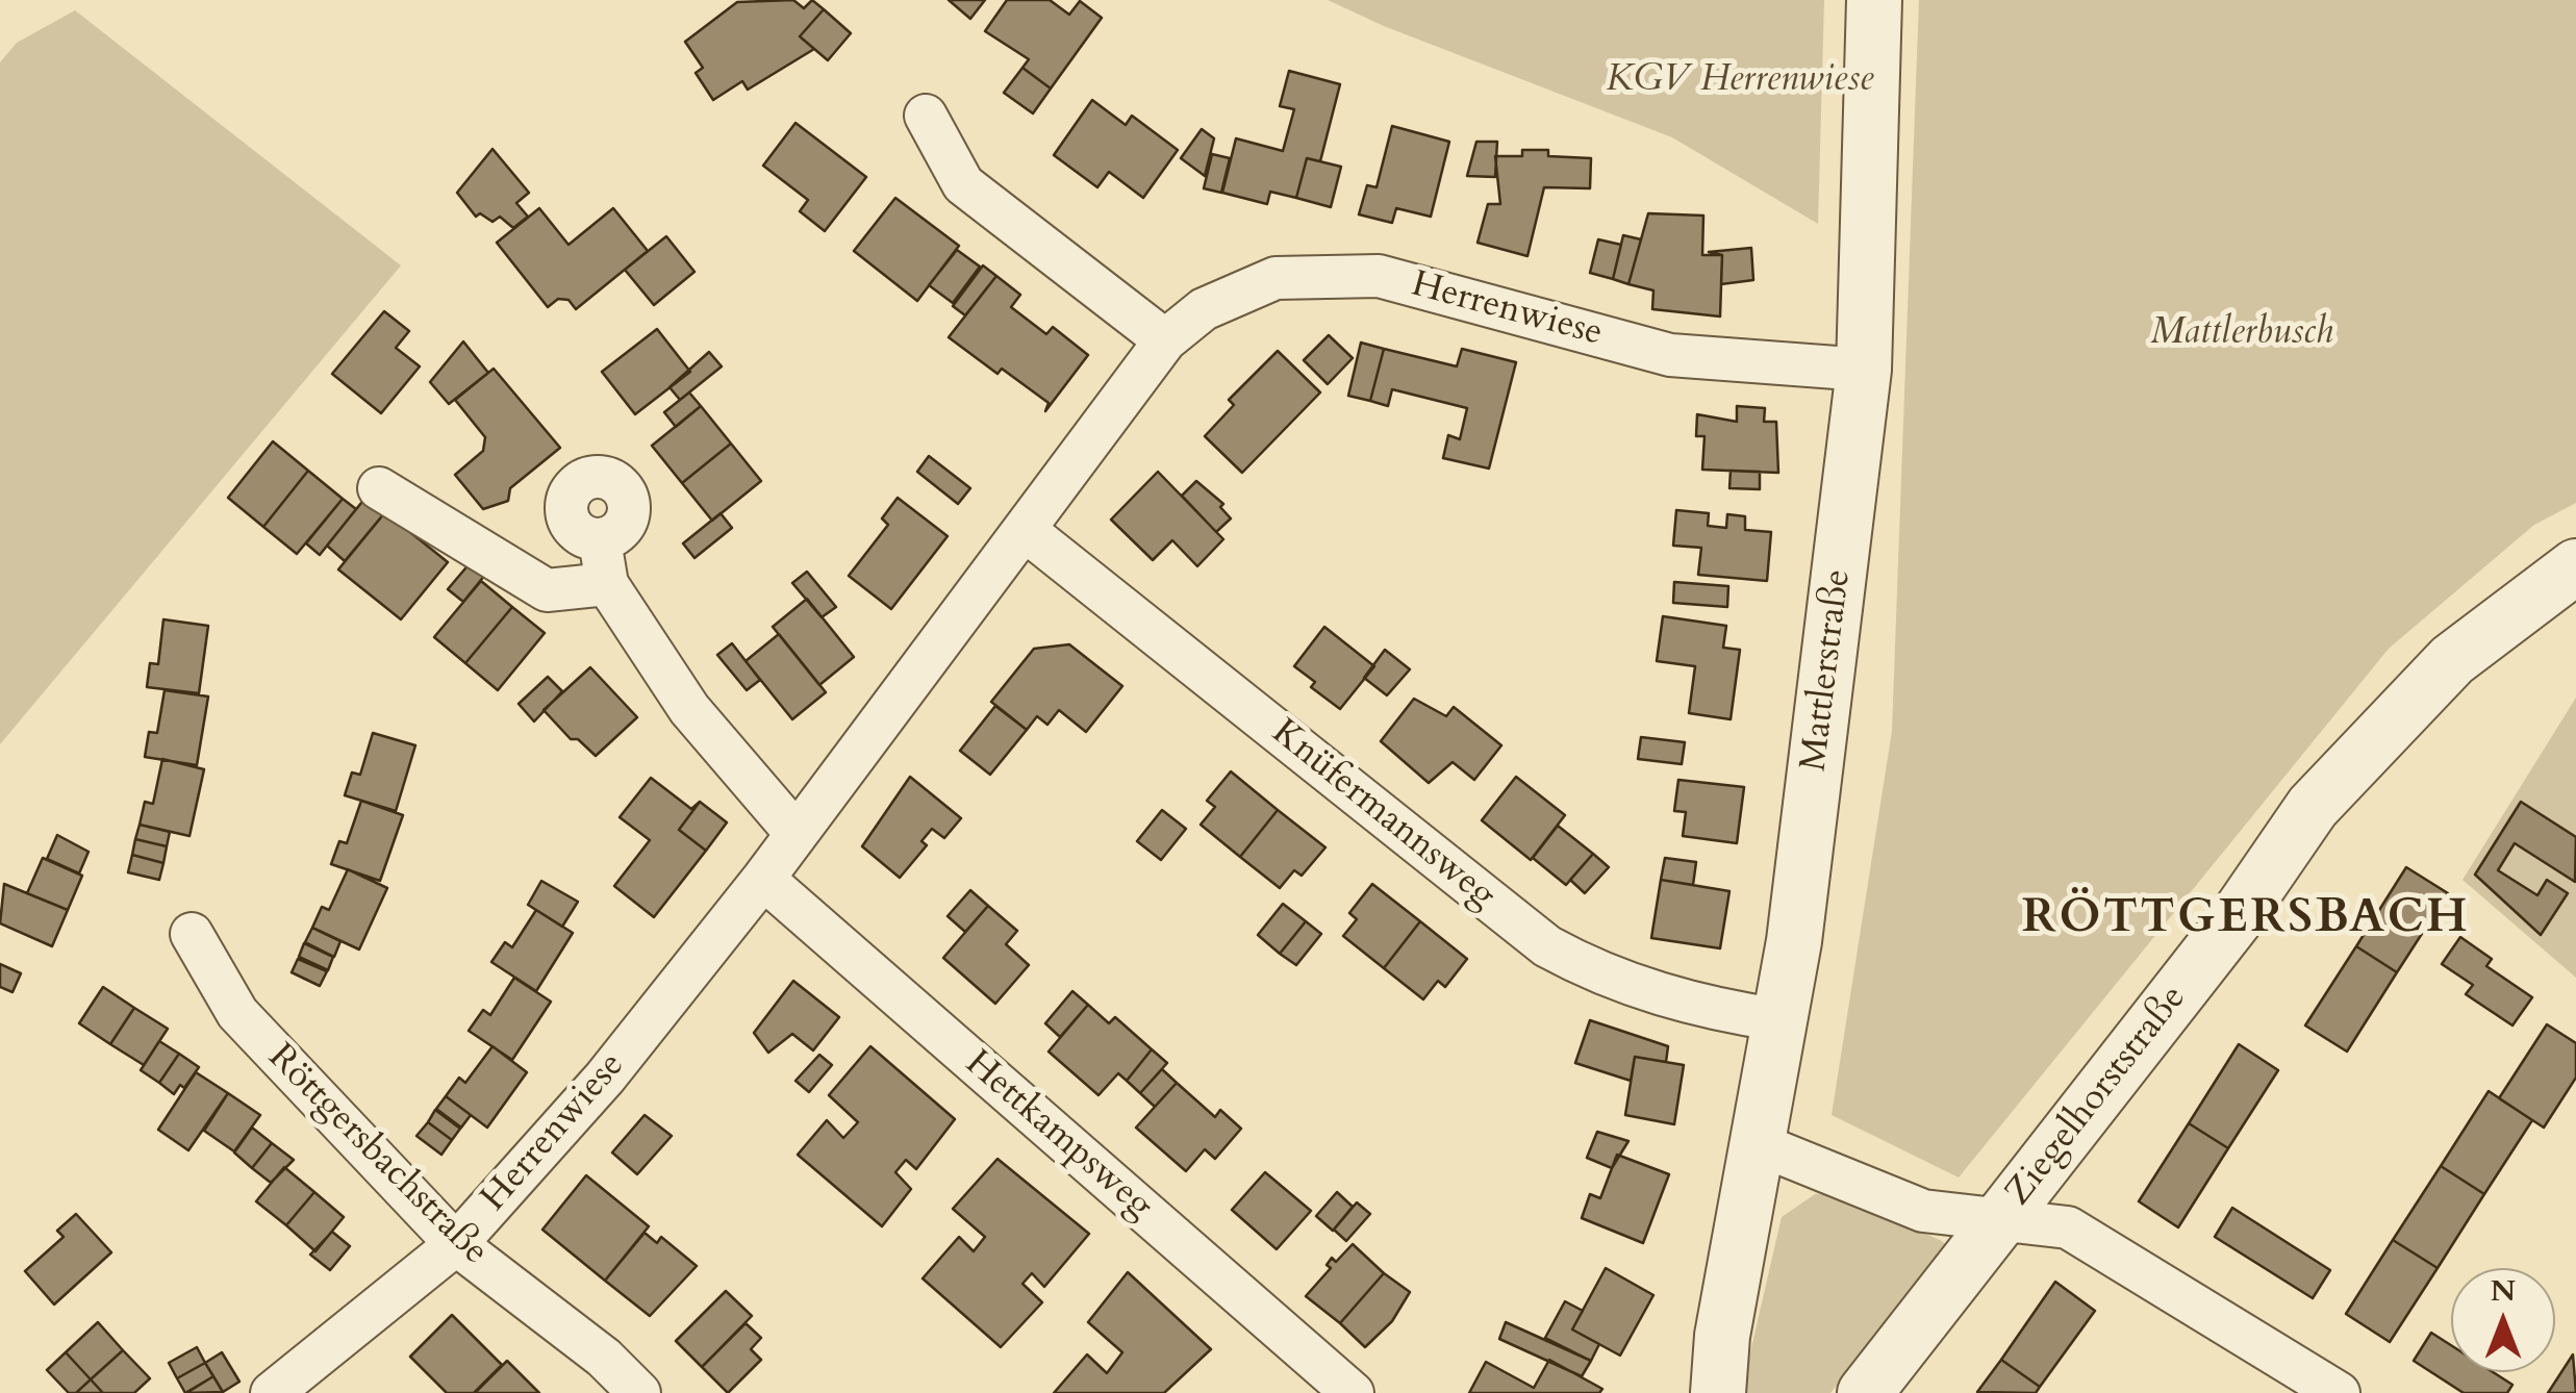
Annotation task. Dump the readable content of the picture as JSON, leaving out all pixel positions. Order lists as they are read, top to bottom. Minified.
{"streets":{"street":["Herrenwiese","Mattlerstraße","Knüfermannsweg","Ziegelhorststraße","Hettkampsweg","Röttgersbachstraße"]},"crossings":[["Herrenwiese","Mattlerstraße"],["Herrenwiese","Knüfermannsweg"],["Herrenwiese","Hettkampsweg"],["Herrenwiese","Röttgersbachstraße"],["Mattlerstraße","Knüfermannsweg"],["Mattlerstraße","Ziegelhorststraße"]],"districts":["RÖTTGERSBACH"],"parks":["KGV Herrenwiese","Mattlerbusch"],"north":"top"}
